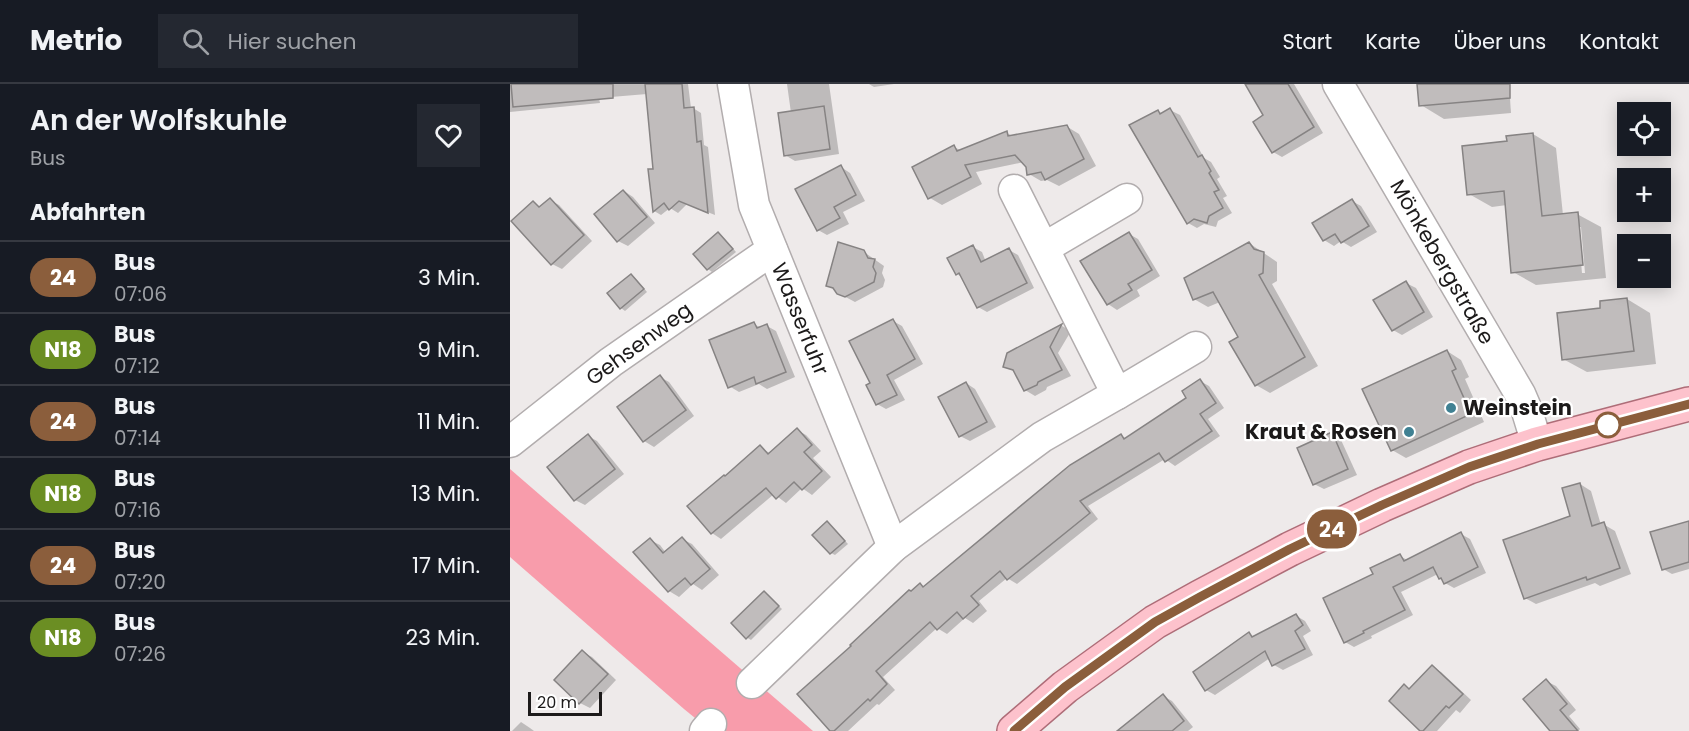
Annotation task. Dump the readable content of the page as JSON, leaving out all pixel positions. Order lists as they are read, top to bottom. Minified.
{"streets":{"street":["Mönkebergstraße","Wasserfuhr","Gehsenweg"]},"crossings":[["Wasserfuhr","Gehsenweg"]],"places":["Weinstein","Kraut & Rosen"],"lines":["bus line 24"],"scale_bar":"20 m","page":{"header":"Metrio","search":"Hier suchen","nav":["Start","Karte","Über uns","Kontakt"],"heading":[["An der Wolfskuhle","Bus"],"Abfahrten"],"on_map":"24","map_buttons":["+","−"],"list":[{"mark":"24","name":"Bus","note":"07:06","value":"3 Min."},{"mark":"N18","name":"Bus","note":"07:12","value":"9 Min."},{"mark":"24","name":"Bus","note":"07:14","value":"11 Min."},{"mark":"N18","name":"Bus","note":"07:16","value":"13 Min."},{"mark":"24","name":"Bus","note":"07:20","value":"17 Min."},{"mark":"N18","name":"Bus","note":"07:26","value":"23 Min."}],"scale":"20 m"}}
